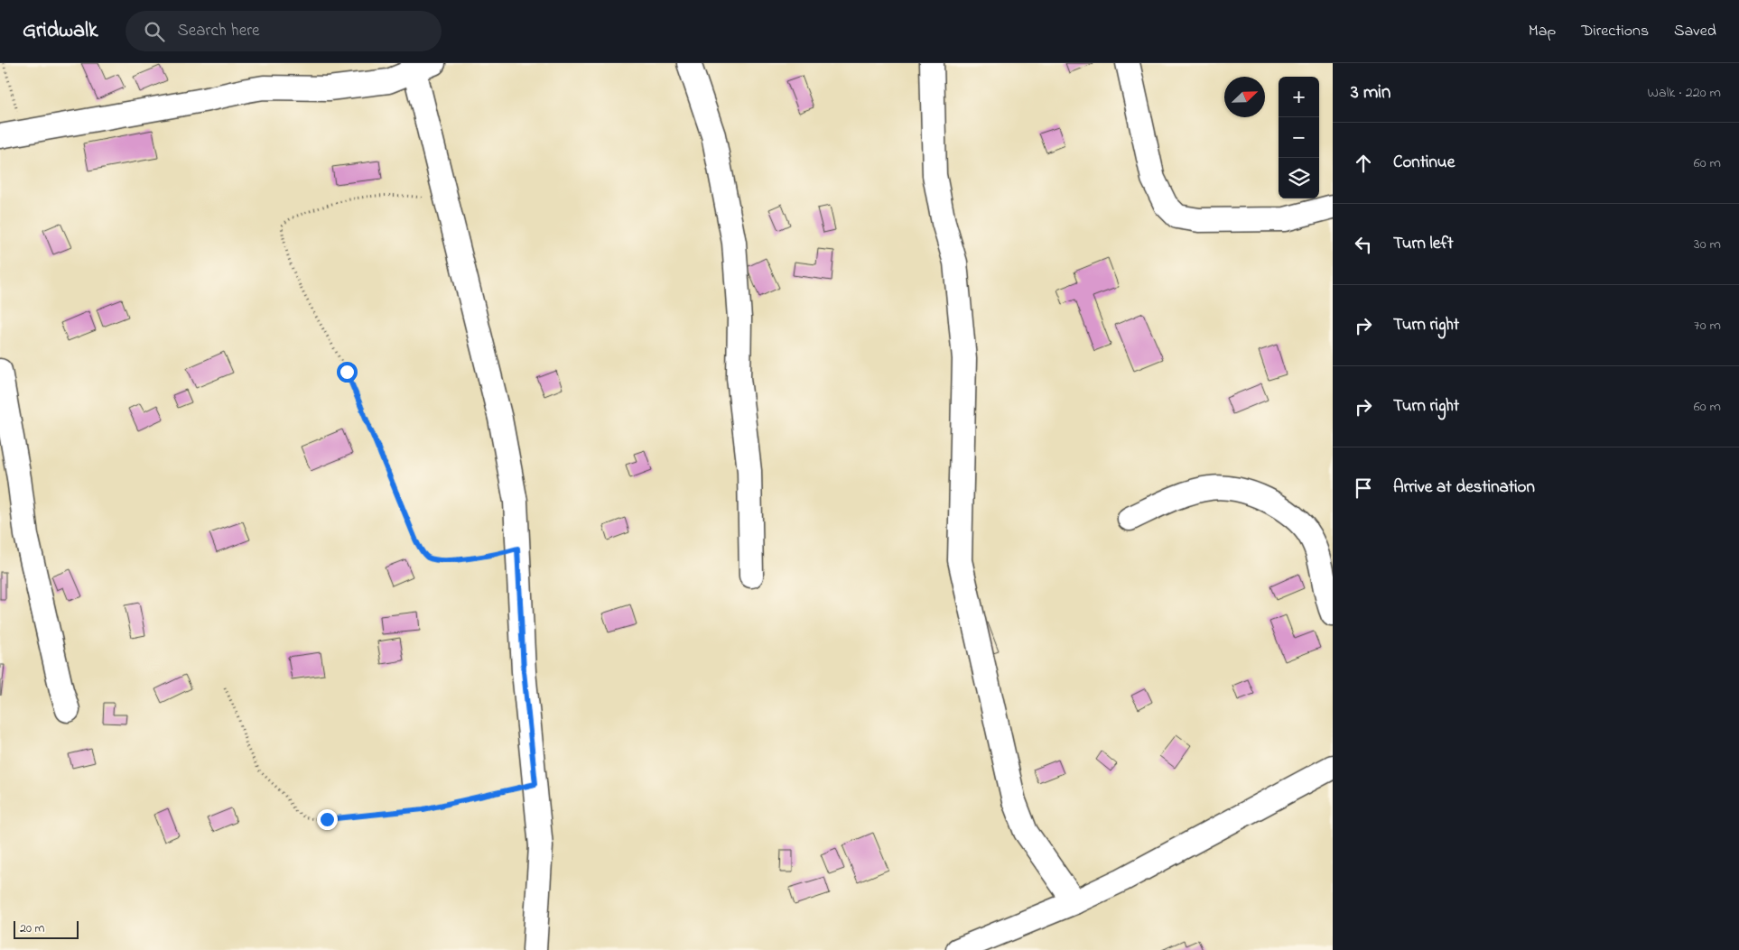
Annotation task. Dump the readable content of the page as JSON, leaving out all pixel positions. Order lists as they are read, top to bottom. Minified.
{"scale_bar":"20 m","north":"top right","page":{"header":"Gridwalk","search":"Search here","nav":["Map","Directions","Saved"],"heading":["3 min","Walk · 220 m"],"map_buttons":["+","−"],"list":[["Continue","60 m"],["Turn left","30 m"],["Turn right","70 m"],["Turn right","60 m"],"Arrive at destination"],"scale":"20 m"}}
